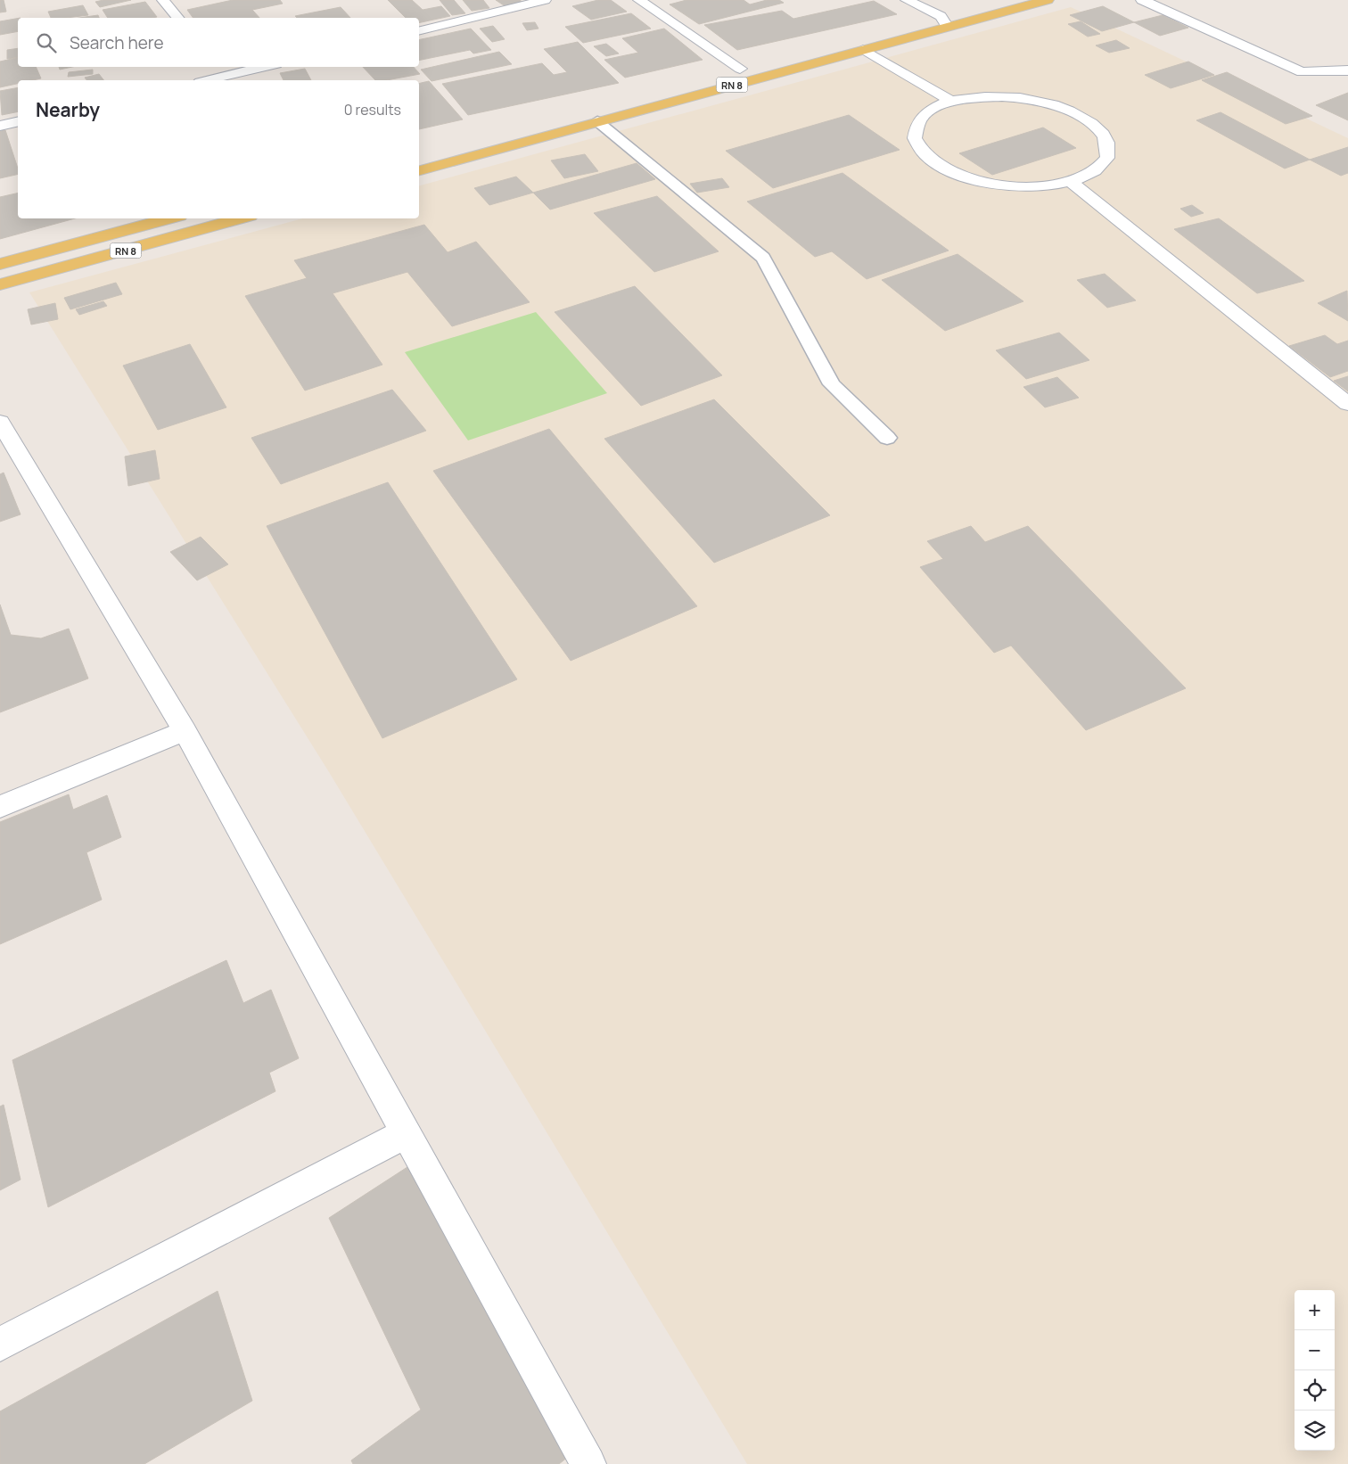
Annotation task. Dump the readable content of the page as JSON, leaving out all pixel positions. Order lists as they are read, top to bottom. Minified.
{"streets":{"main road":["RN 8"]},"page":{"search":"Search here","heading":["Nearby","0 results"],"map_buttons":["+","−"]}}
